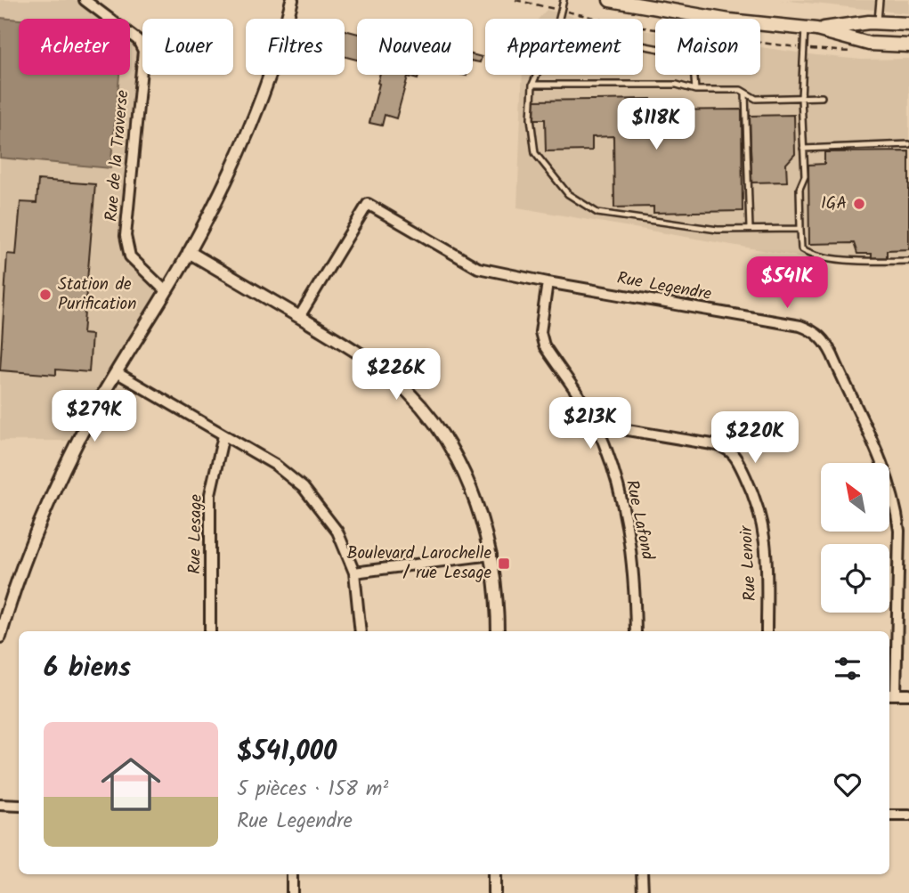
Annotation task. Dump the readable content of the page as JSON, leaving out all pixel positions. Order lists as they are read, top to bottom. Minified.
{"streets":{"street":["Rue de la Traverse","Rue Legendre","Rue Lafond","Rue Lesage","Rue Lenoir"]},"crossings":[["Rue Legendre","Rue Lafond"],["Rue Lafond","Rue Lenoir"]],"places":{"other":["IGA","Station de Purification"],"transit":["Boulevard Larochelle / rue Lesage"]},"north":"top left","page":{"chip":["Acheter","Louer","Filtres","Nouveau","Appartement","Maison"],"price":["$118K","$541K","$226K","$279K","$213K","$220K"],"heading":"6 biens","list":[{"name":"$541,000","note":"5 pièces · 158 m² · Rue Legendre"}]}}
